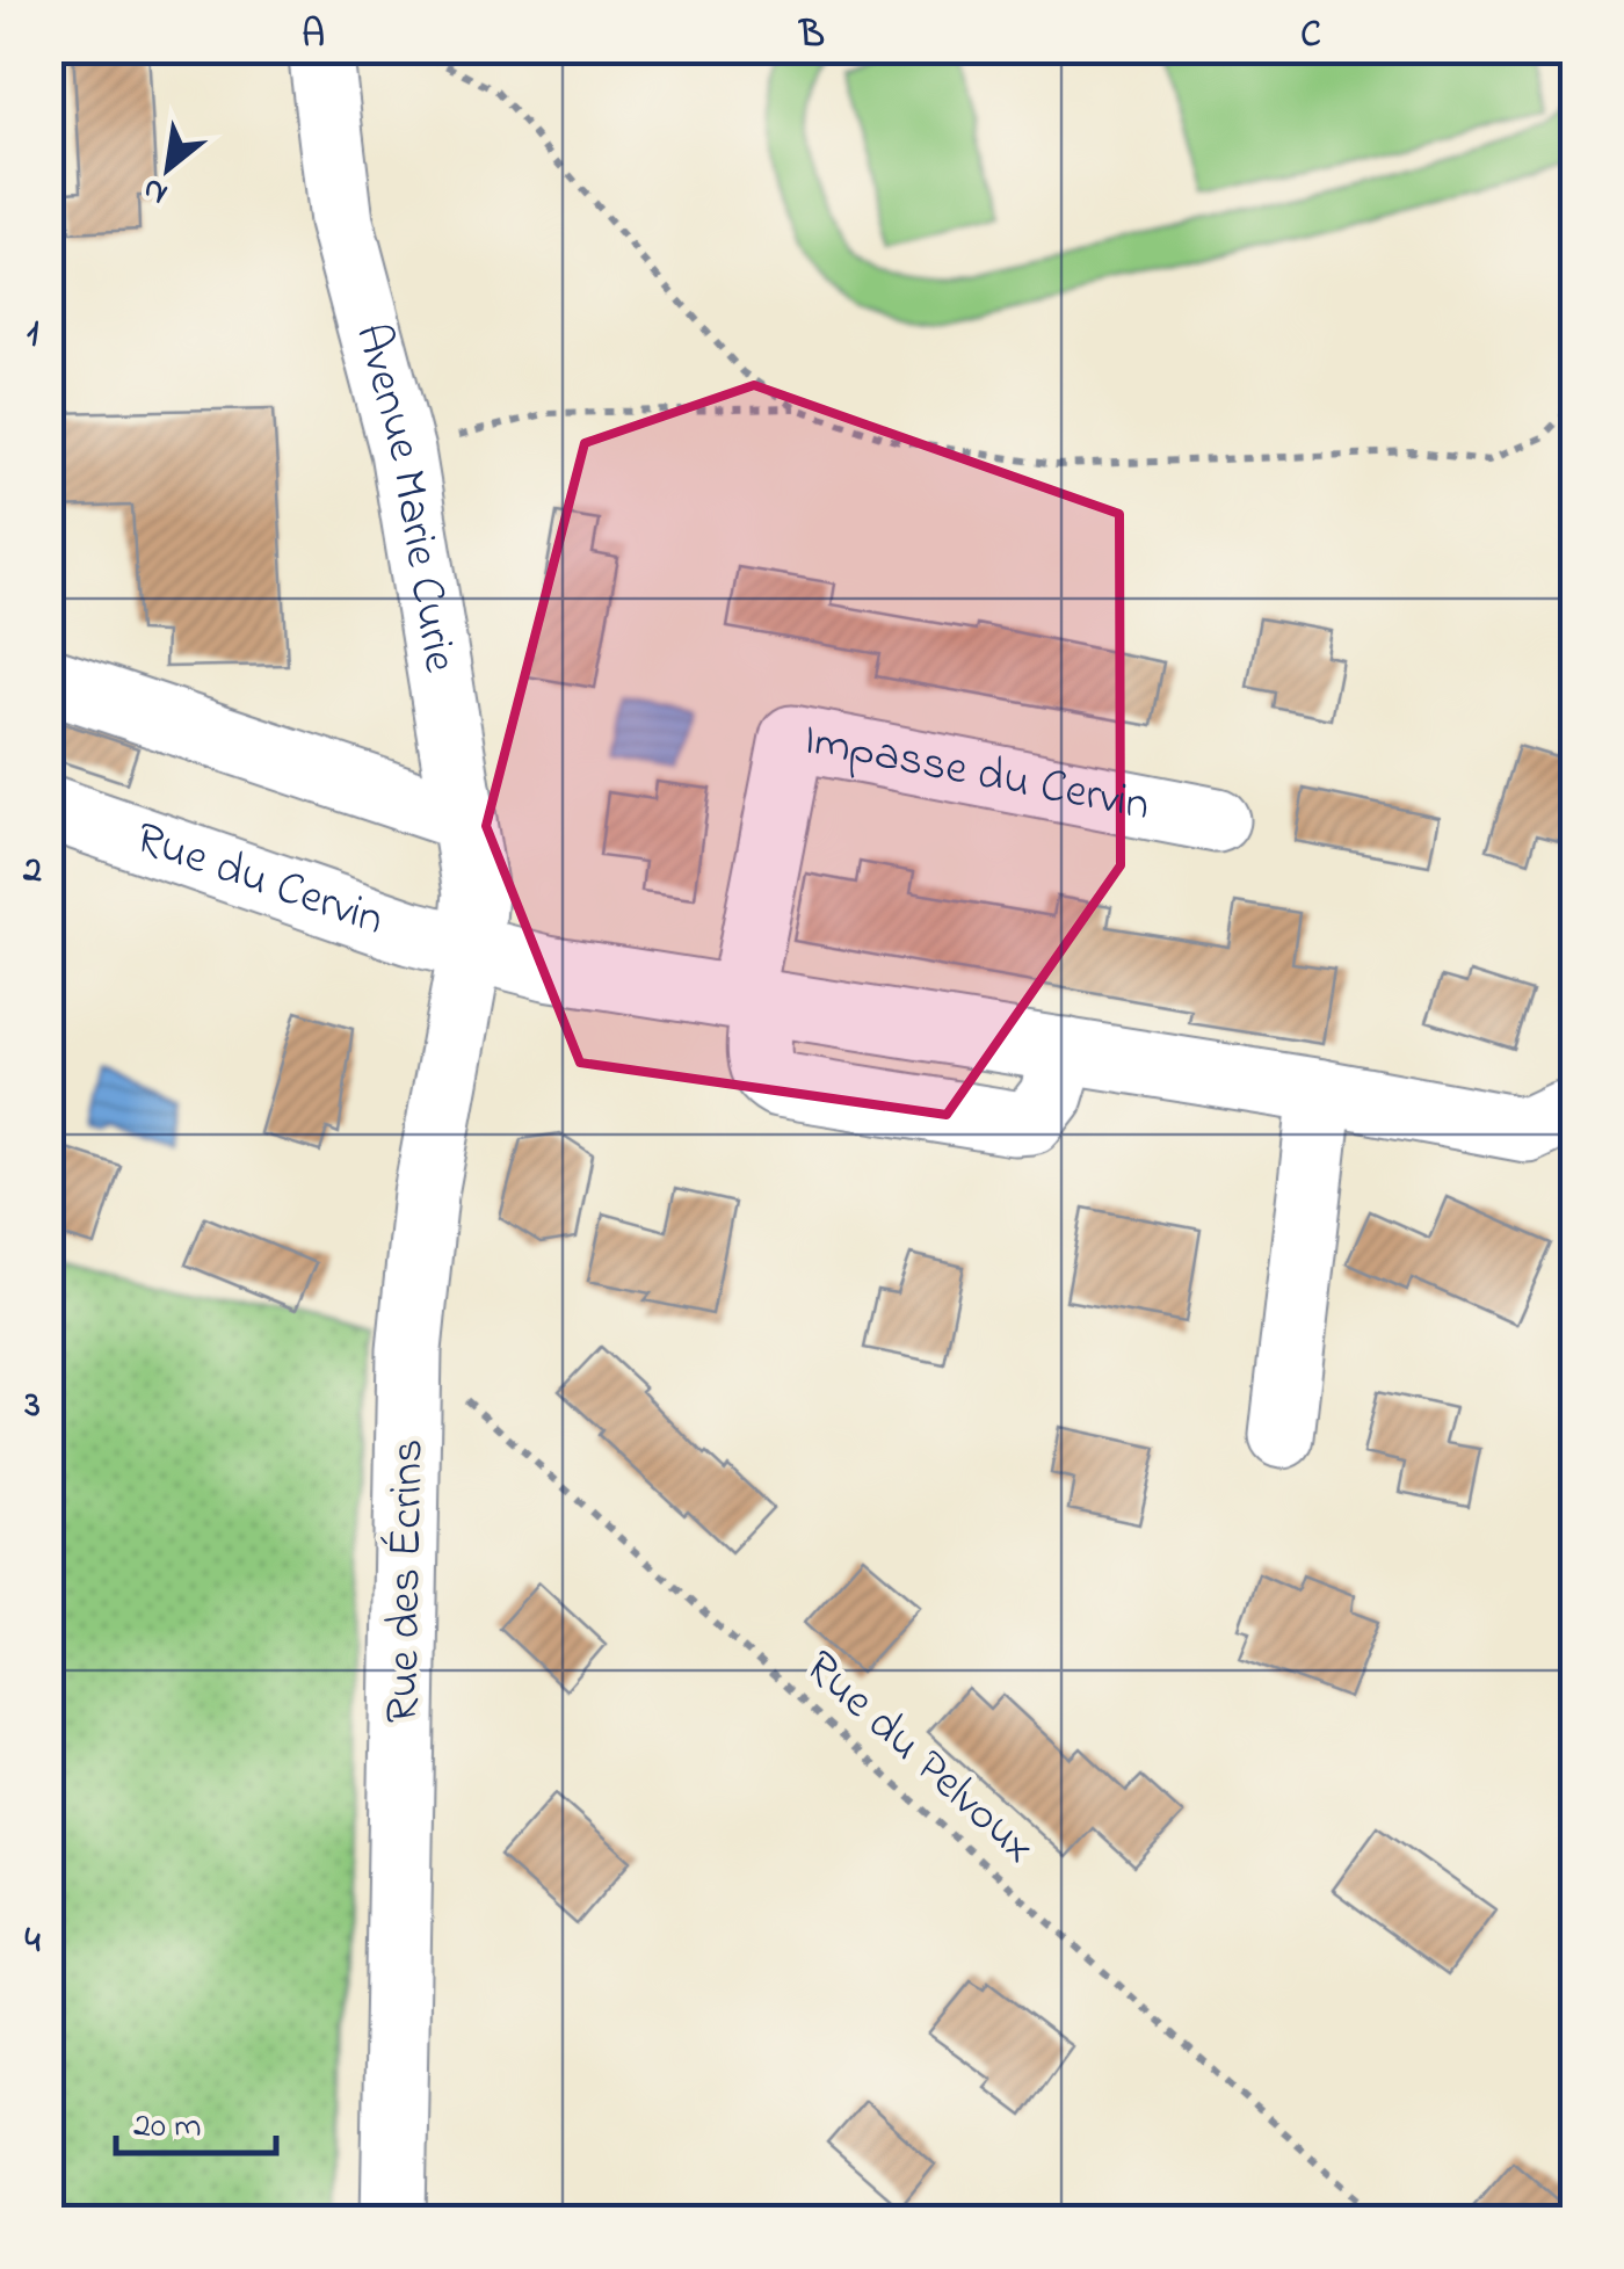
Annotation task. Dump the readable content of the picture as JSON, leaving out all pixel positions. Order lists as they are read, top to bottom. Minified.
{"streets":{"street":["Avenue Marie Curie","Impasse du Cervin","Rue du Cervin","Rue des Écrins"],"path":["Rue du Pelvoux"]},"crossings":[["Avenue Marie Curie","Rue du Cervin"],["Avenue Marie Curie","Rue des Écrins"],["Rue du Cervin","Rue des Écrins"],["Rue des Écrins","Rue du Pelvoux"]],"scale_bar":"20 m","north":"bottom left","grid":{"columns":["A","B","C"],"rows":["1","2","3","4"]}}
